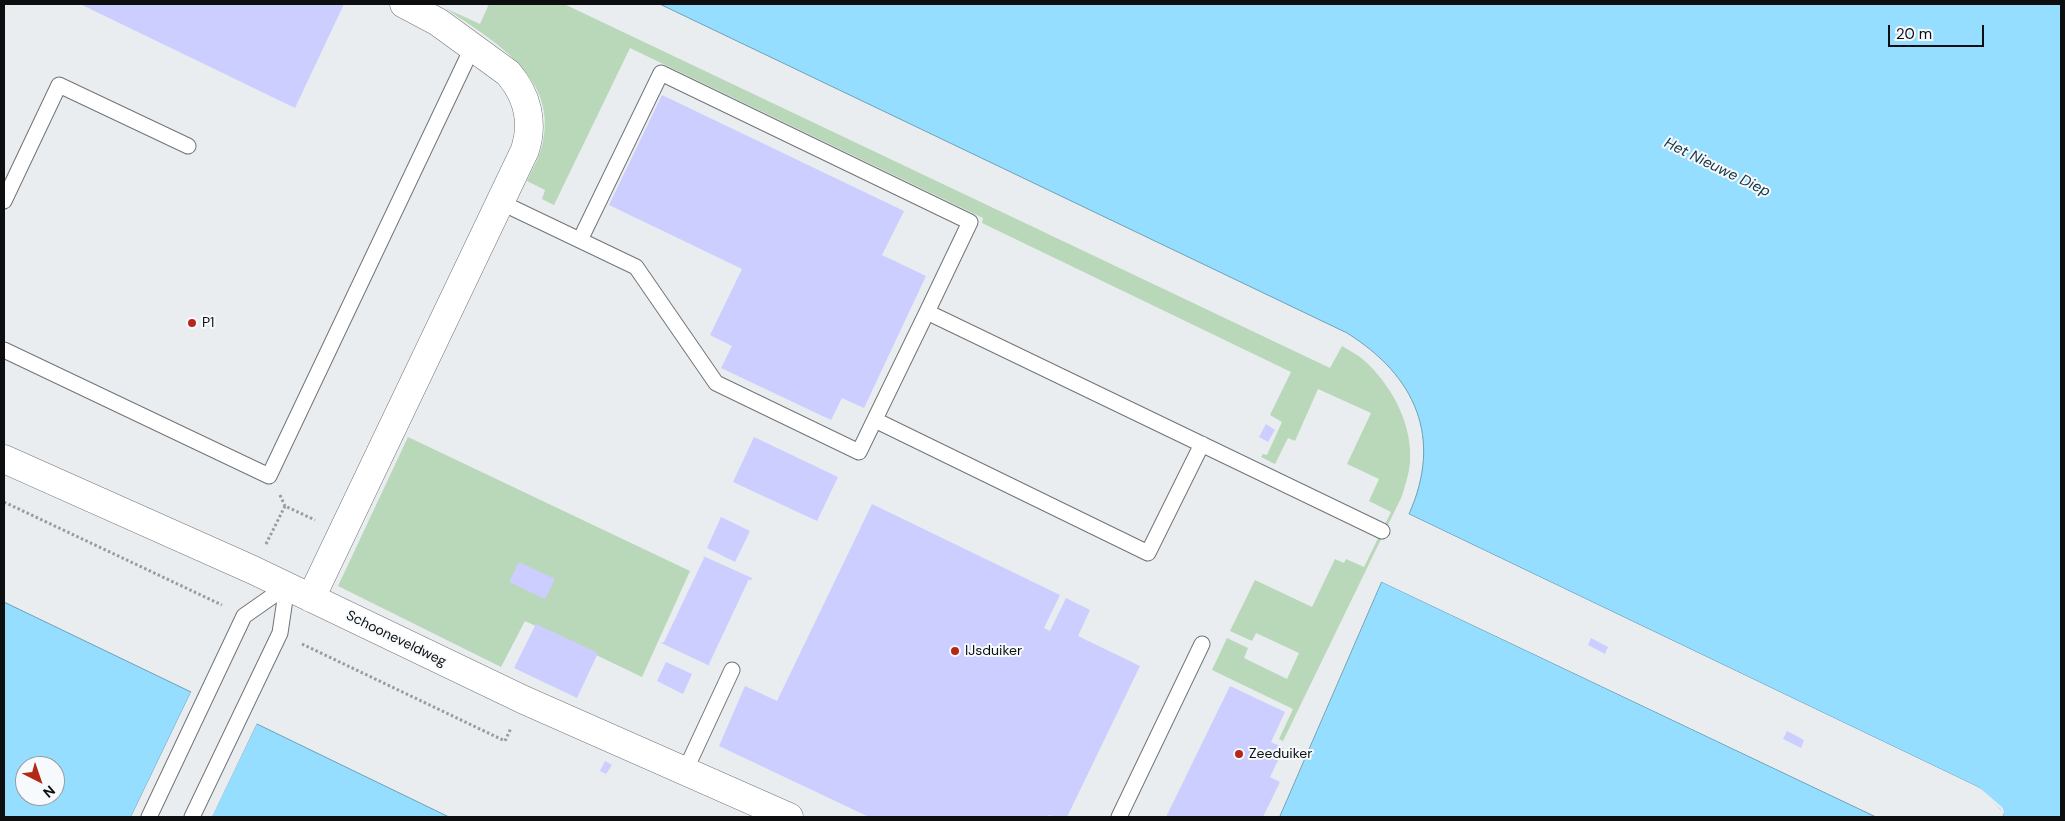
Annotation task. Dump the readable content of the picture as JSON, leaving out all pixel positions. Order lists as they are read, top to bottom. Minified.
{"streets":{"street":["Schooneveldweg"]},"water":["Het Nieuwe Diep"],"places":["P1","IJsduiker","Zeeduiker"],"scale_bar":"20 m","north":"bottom right"}
